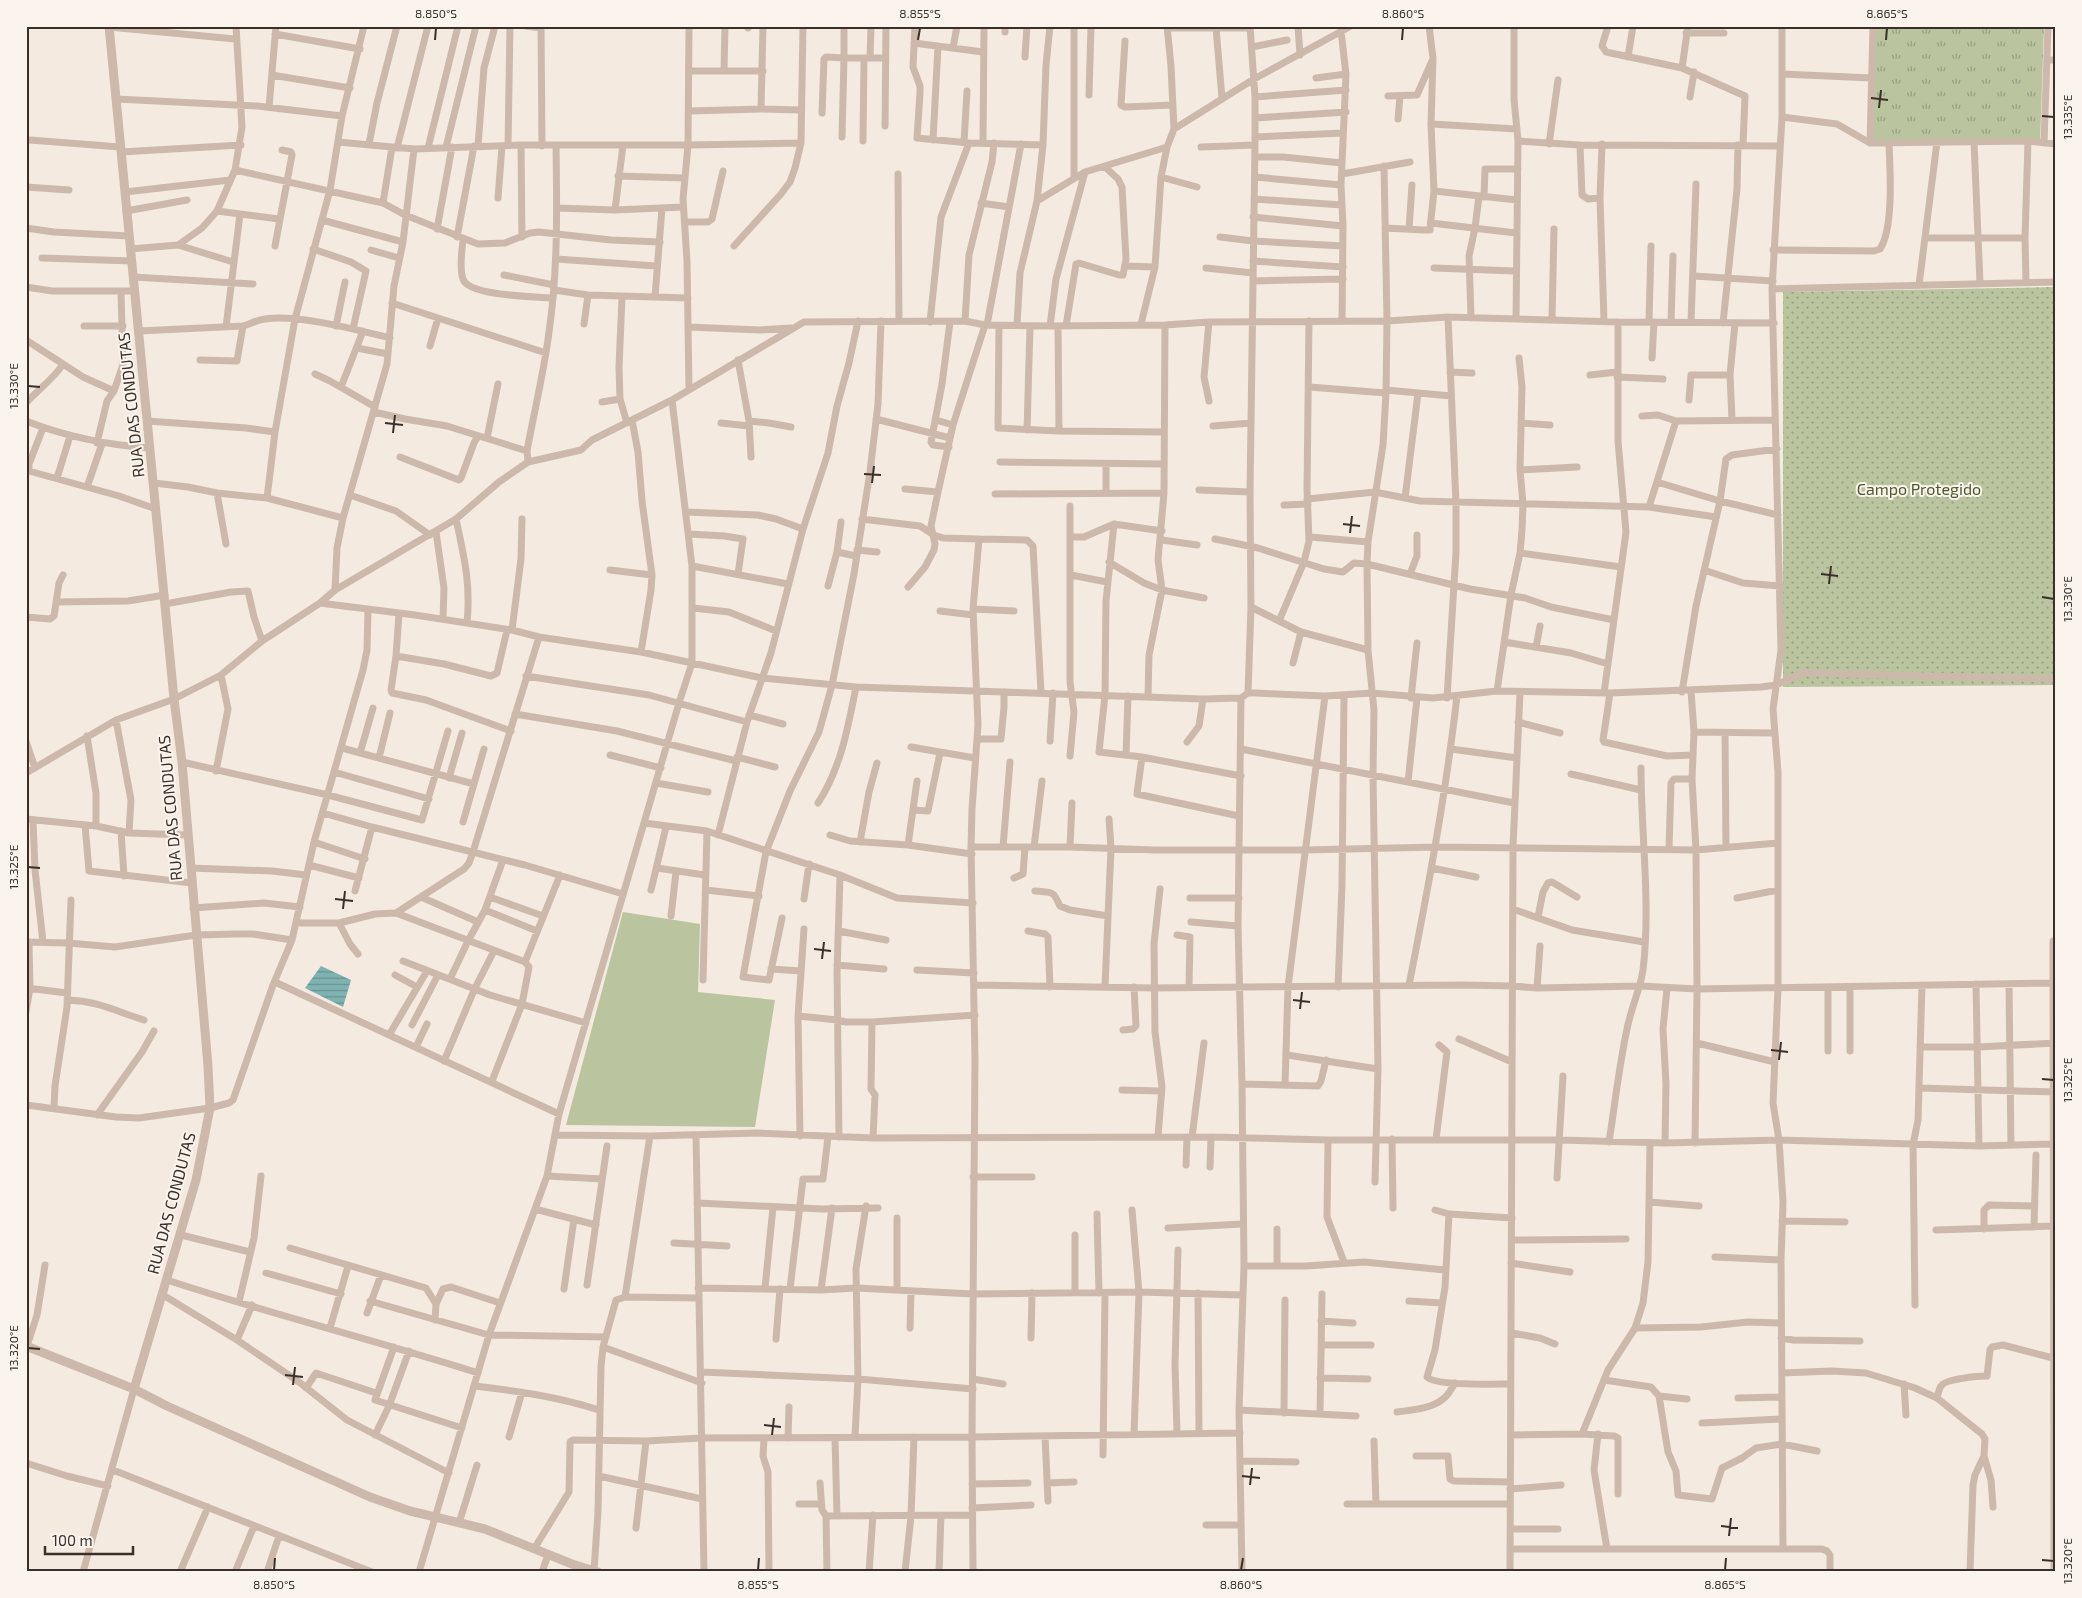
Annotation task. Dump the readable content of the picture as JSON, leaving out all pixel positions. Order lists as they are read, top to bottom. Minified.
{"streets":{"street":["RUA DAS CONDUTAS"]},"parks":["Campo Protegido"],"scale_bar":"100 m","coordinates":["8.850°S","8.855°S","8.860°S","8.865°S","13.335°E","13.330°E","13.325°E","13.320°E"]}
